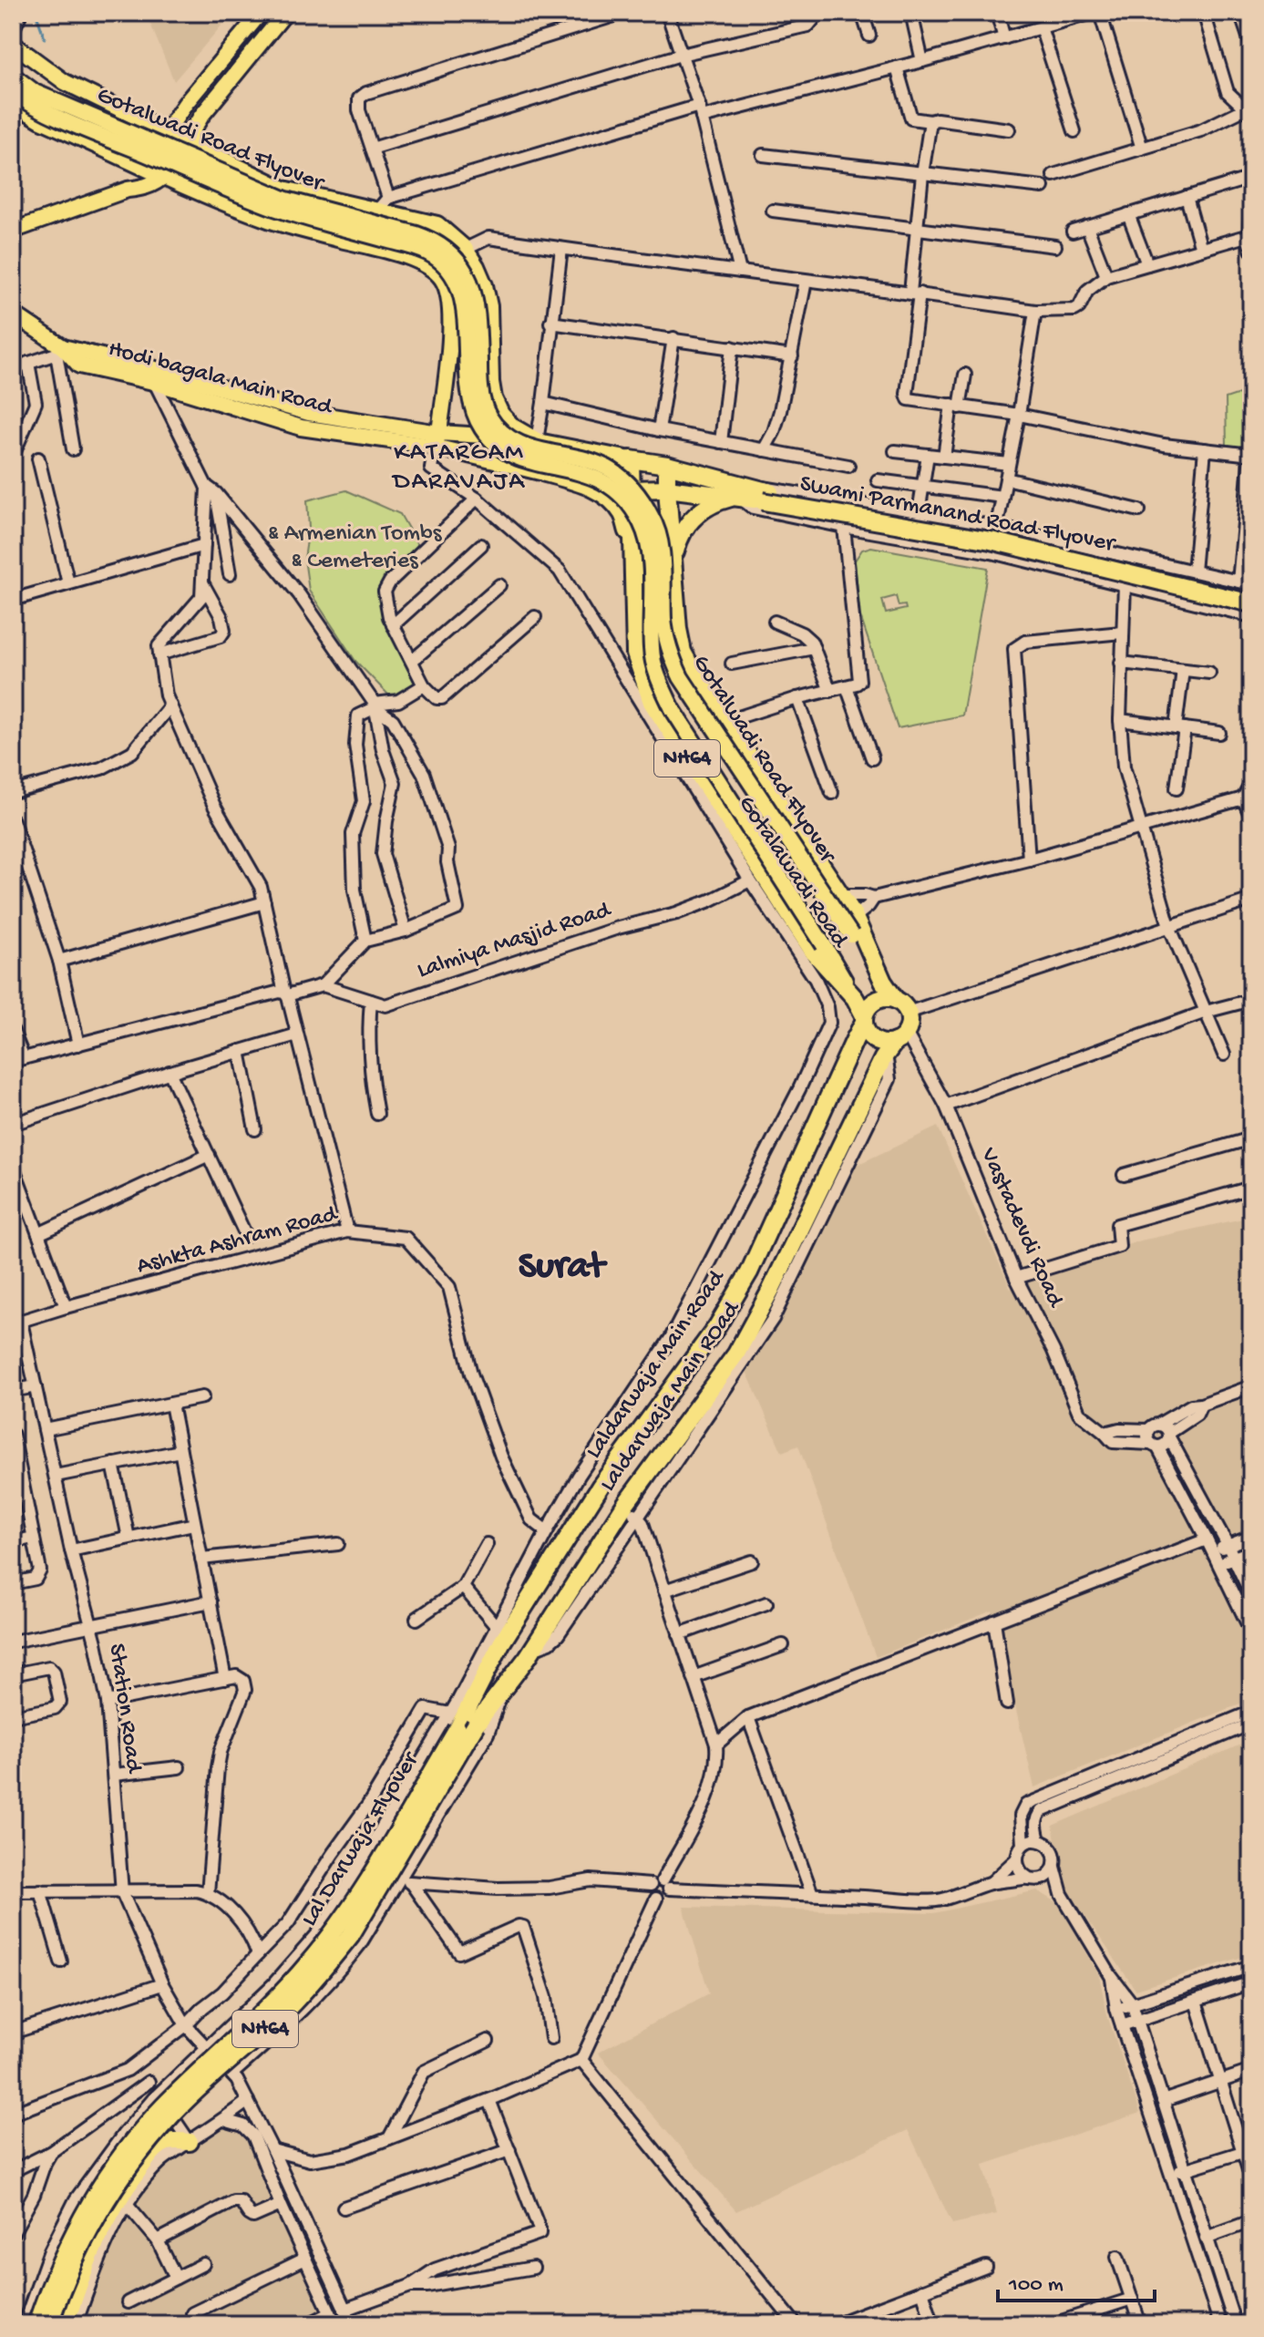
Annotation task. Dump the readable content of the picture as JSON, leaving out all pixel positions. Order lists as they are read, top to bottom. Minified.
{"streets":{"highway":["Swami Parmanand Road Flyover","NH64","Gotalawadi Road","Laldarwaja Main Road","Laldarwaja Main ROad","Lal Darwaja Flyover"],"main road":["Gotalwadi Road Flyover","Hodi bagala Main Road"],"street":["Lalmiya Masjid Road","Vastadevdi Road","Ashkta Ashram Road","Station Road"]},"crossings":[["Gotalwadi Road Flyover","Gotalawadi Road"],["Hodi bagala Main Road","Gotalawadi Road"],["Swami Parmanand Road Flyover","Gotalawadi Road"],["NH64","Gotalawadi Road"],["NH64","Vastadevdi Road"],["NH64","Laldarwaja Main Road"],["NH64","Laldarwaja Main ROad"],["Gotalawadi Road","Vastadevdi Road"],["Gotalawadi Road","Laldarwaja Main Road"],["Gotalawadi Road","Laldarwaja Main ROad"],["Vastadevdi Road","Laldarwaja Main Road"],["Vastadevdi Road","Laldarwaja Main ROad"],["Ashkta Ashram Road","Station Road"],["Laldarwaja Main Road","Laldarwaja Main ROad"],["Laldarwaja Main Road","Lal Darwaja Flyover"],["Laldarwaja Main ROad","Lal Darwaja Flyover"]],"districts":["KATARGAM DARAVAJA","Surat"],"parks":["& Armenian Tombs & Cemeteries"],"scale_bar":"100 m"}
